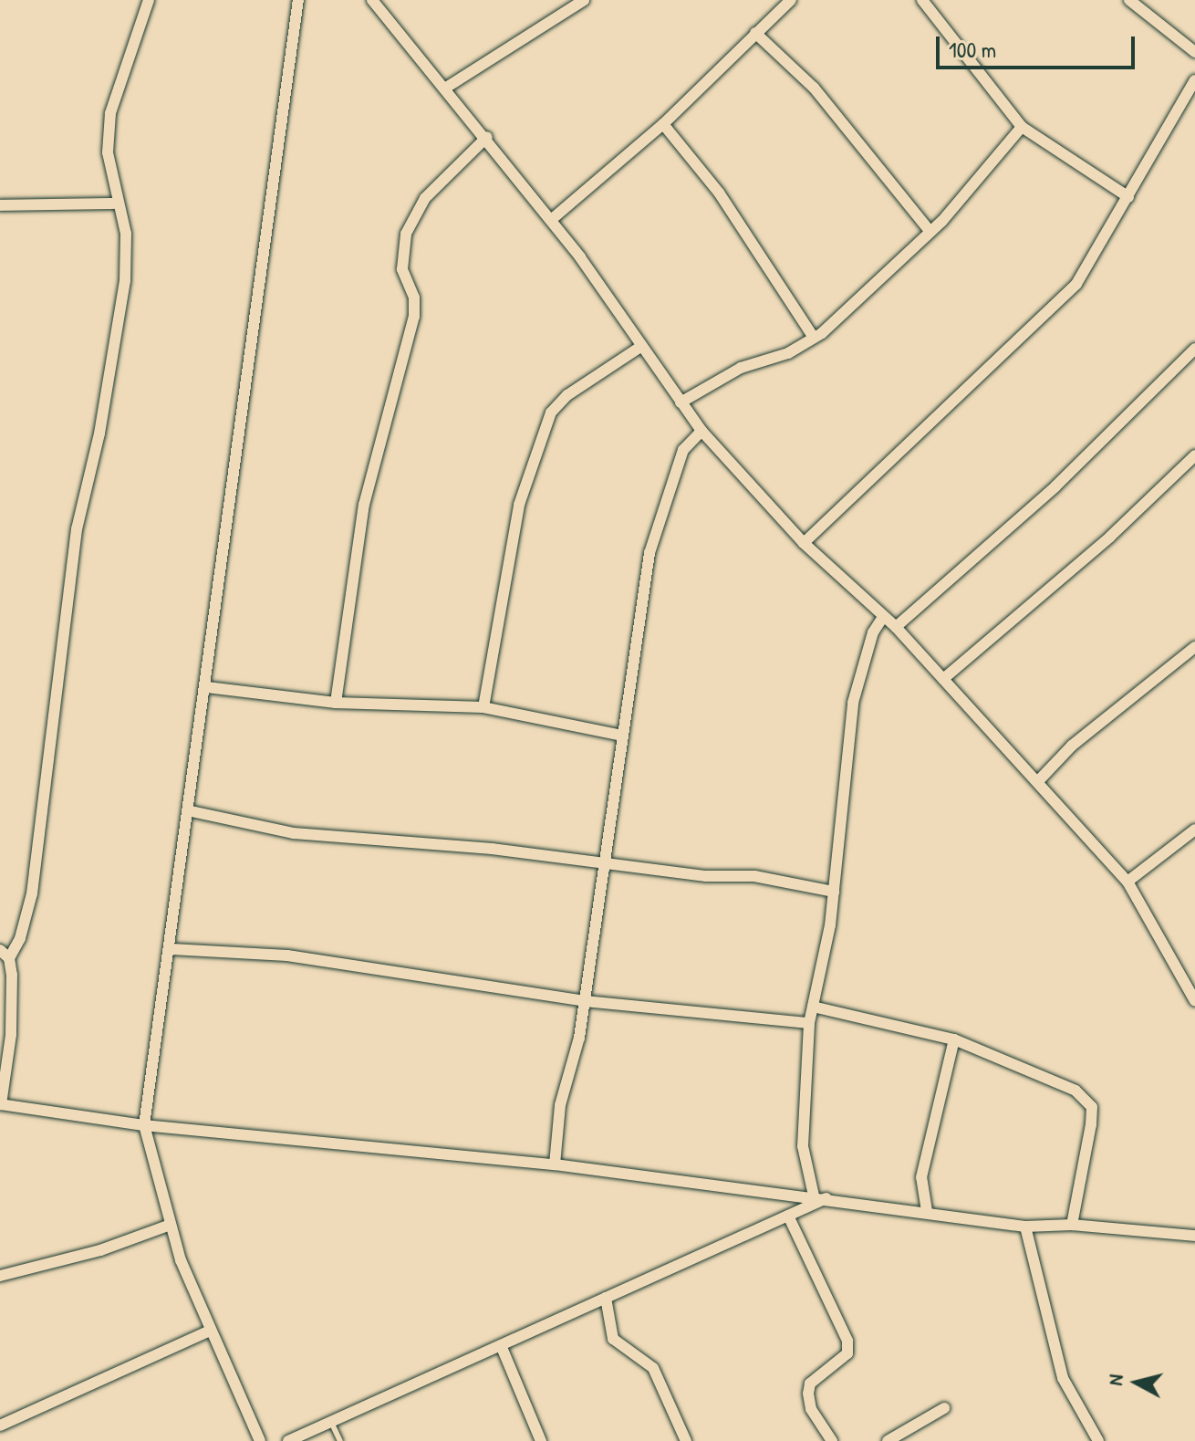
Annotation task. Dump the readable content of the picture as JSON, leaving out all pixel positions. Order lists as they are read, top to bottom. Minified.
{"scale_bar":"100 m","north":"left"}
